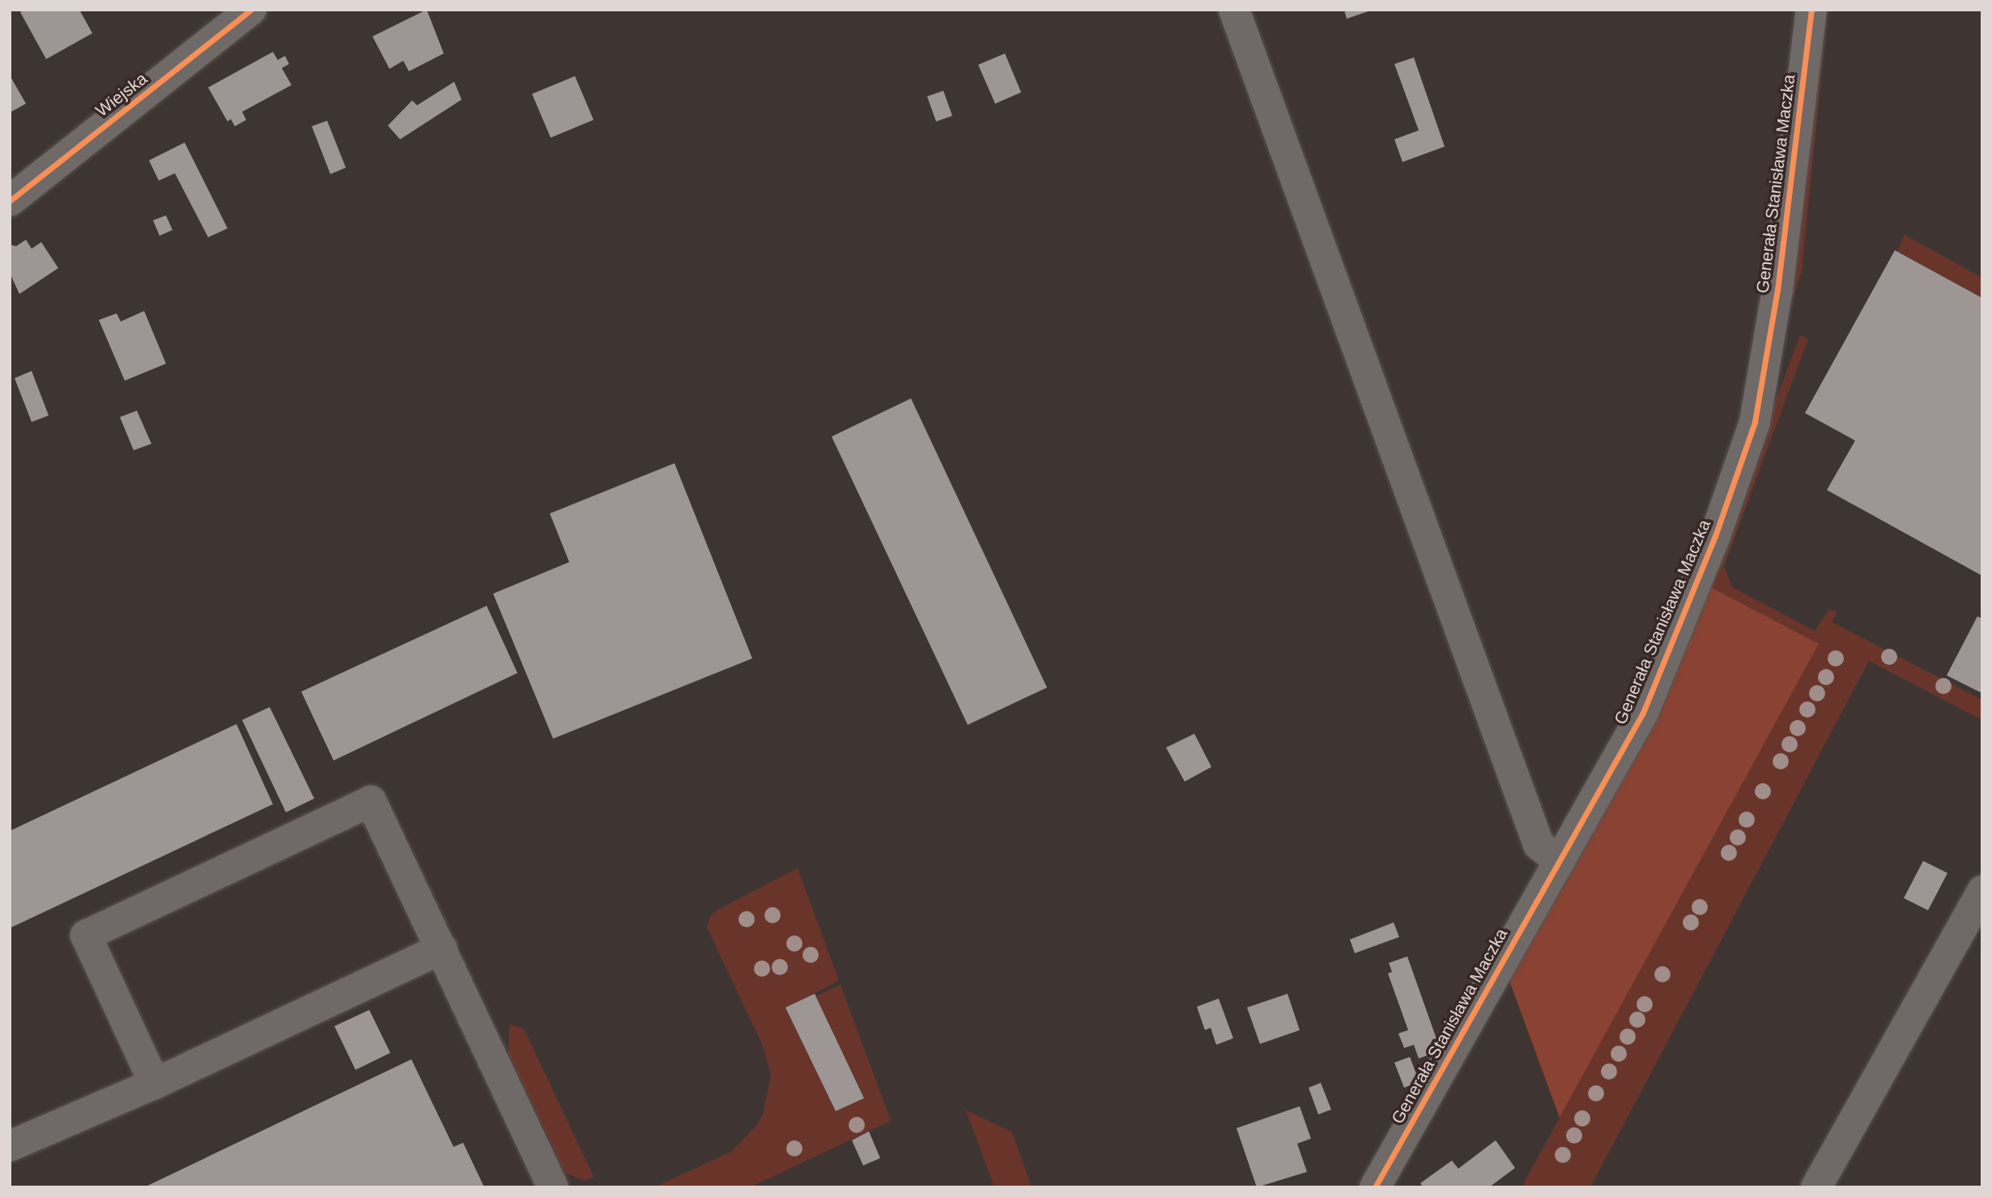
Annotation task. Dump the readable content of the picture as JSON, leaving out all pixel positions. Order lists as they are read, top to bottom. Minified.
{"streets":{"street":["Wiejska","Generała Stanisława Maczka"]}}
